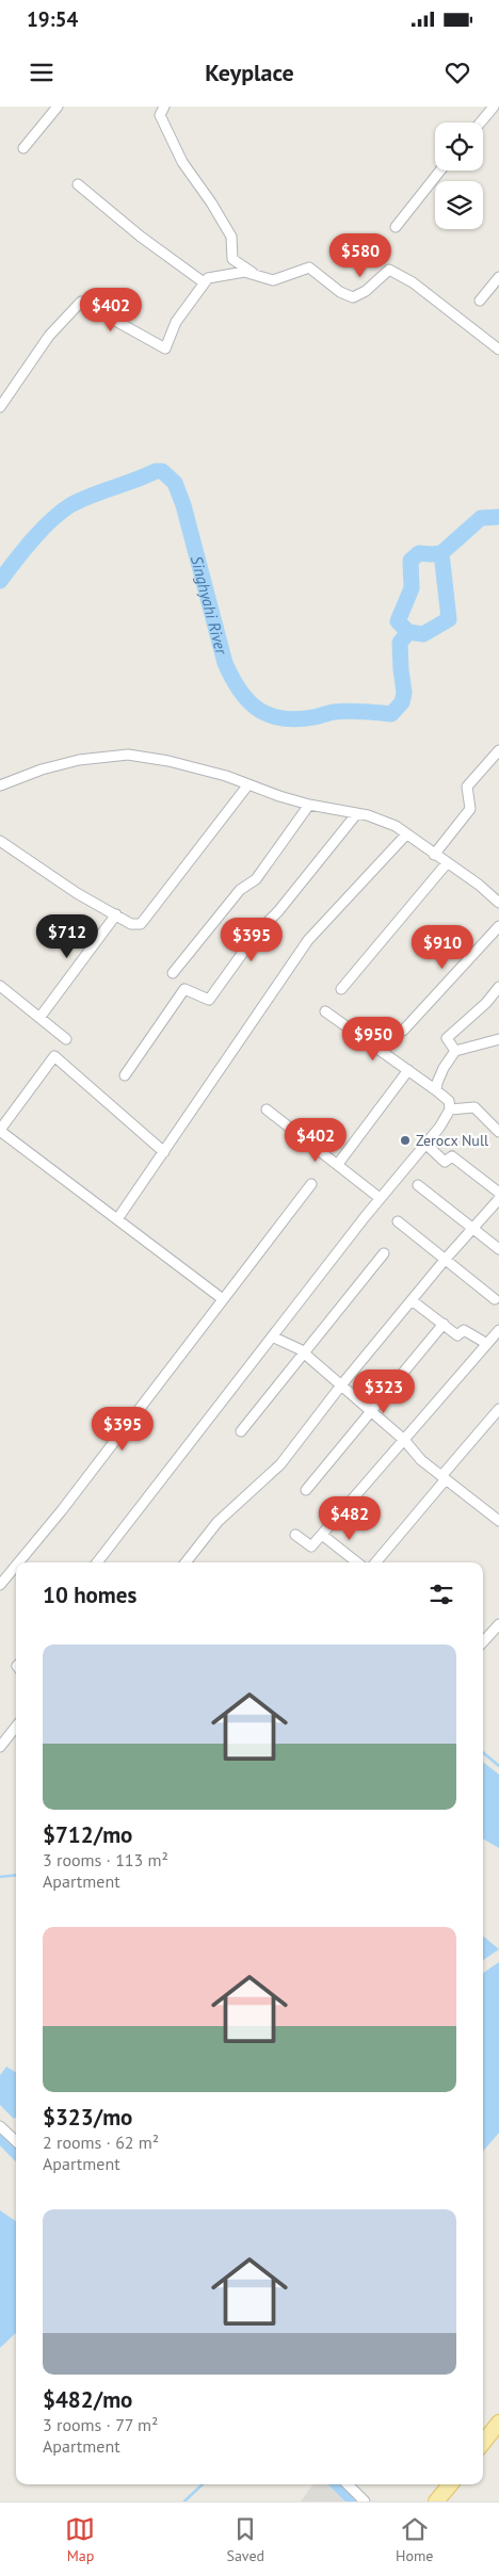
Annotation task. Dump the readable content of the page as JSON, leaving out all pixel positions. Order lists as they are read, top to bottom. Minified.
{"water":["Singhyahi River"],"places":["Zerocx Null"],"page":{"status":"19:54","header":"Keyplace","price":["$580","$402","$712","$395","$910","$950","$402","$323","$395","$482"],"heading":"10 homes","list":[{"name":"$712/mo","note":"3 rooms · 113 m² · Apartment"},{"name":"$323/mo","note":"2 rooms · 62 m² · Apartment"},{"name":"$482/mo","note":"3 rooms · 77 m² · Apartment"}],"tabs":["Map","Saved","Home"]}}
